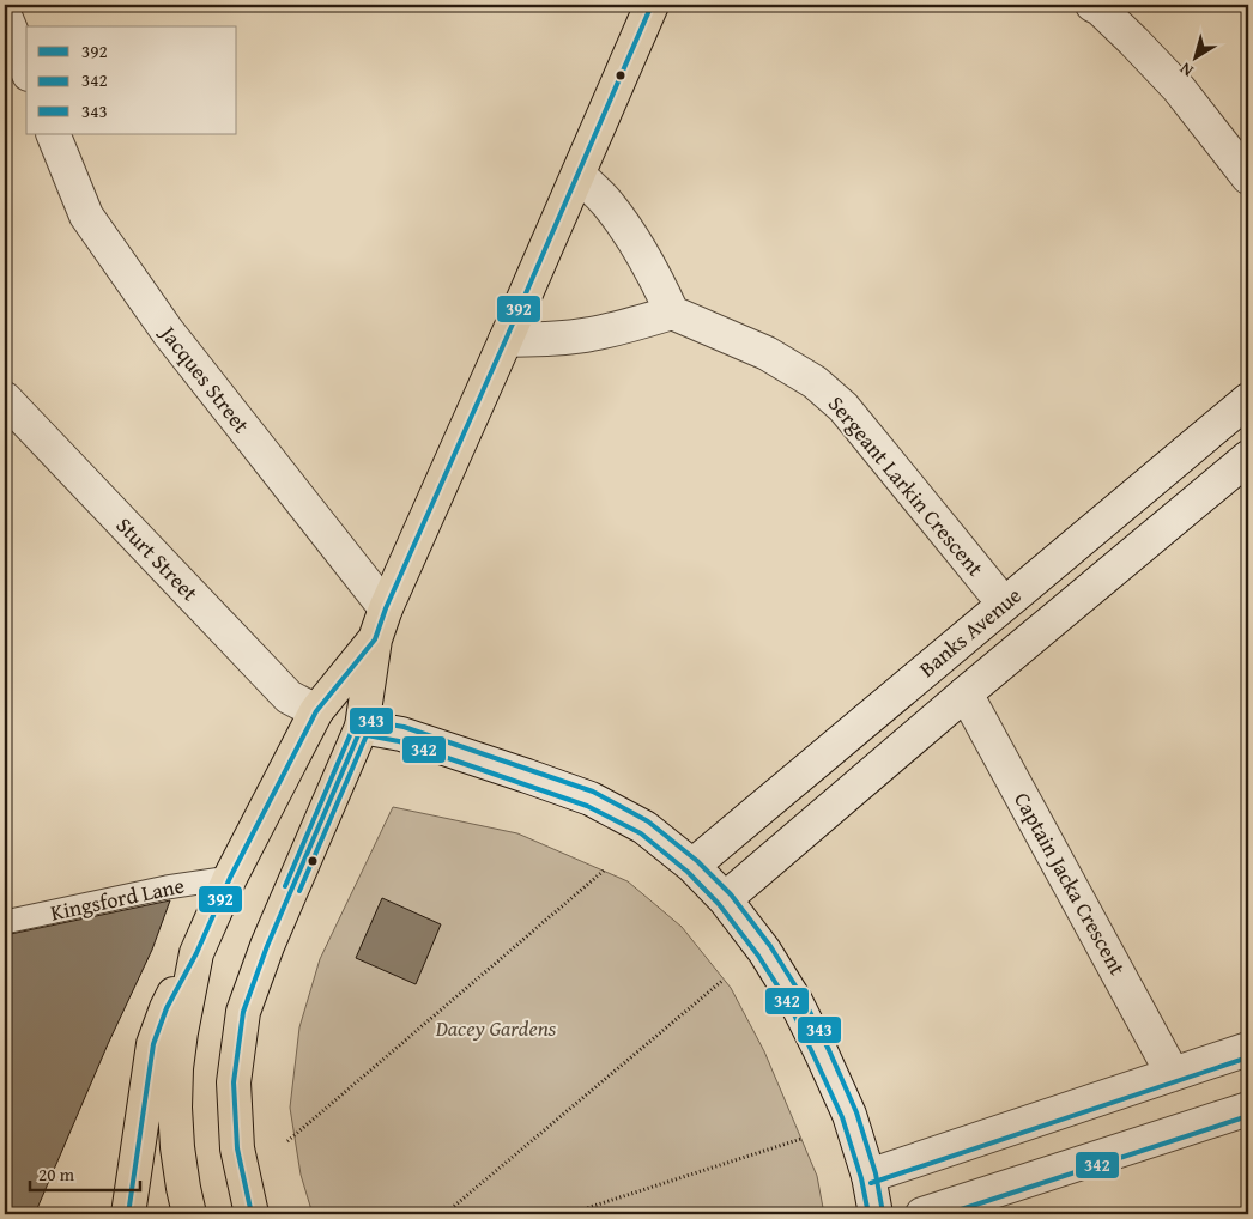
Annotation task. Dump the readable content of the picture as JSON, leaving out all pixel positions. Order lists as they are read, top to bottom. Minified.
{"streets":{"street":["Jacques Street","Sergeant Larkin Crescent","Sturt Street","Banks Avenue","Captain Jacka Crescent"],"lane":["Kingsford Lane"]},"crossings":[["Sergeant Larkin Crescent","Banks Avenue"],["Banks Avenue","Captain Jacka Crescent"]],"parks":["Dacey Gardens"],"lines":["transit line 392","transit line 343","transit line 342"],"legend":["392","342","343"],"scale_bar":"20 m","north":"bottom left"}
